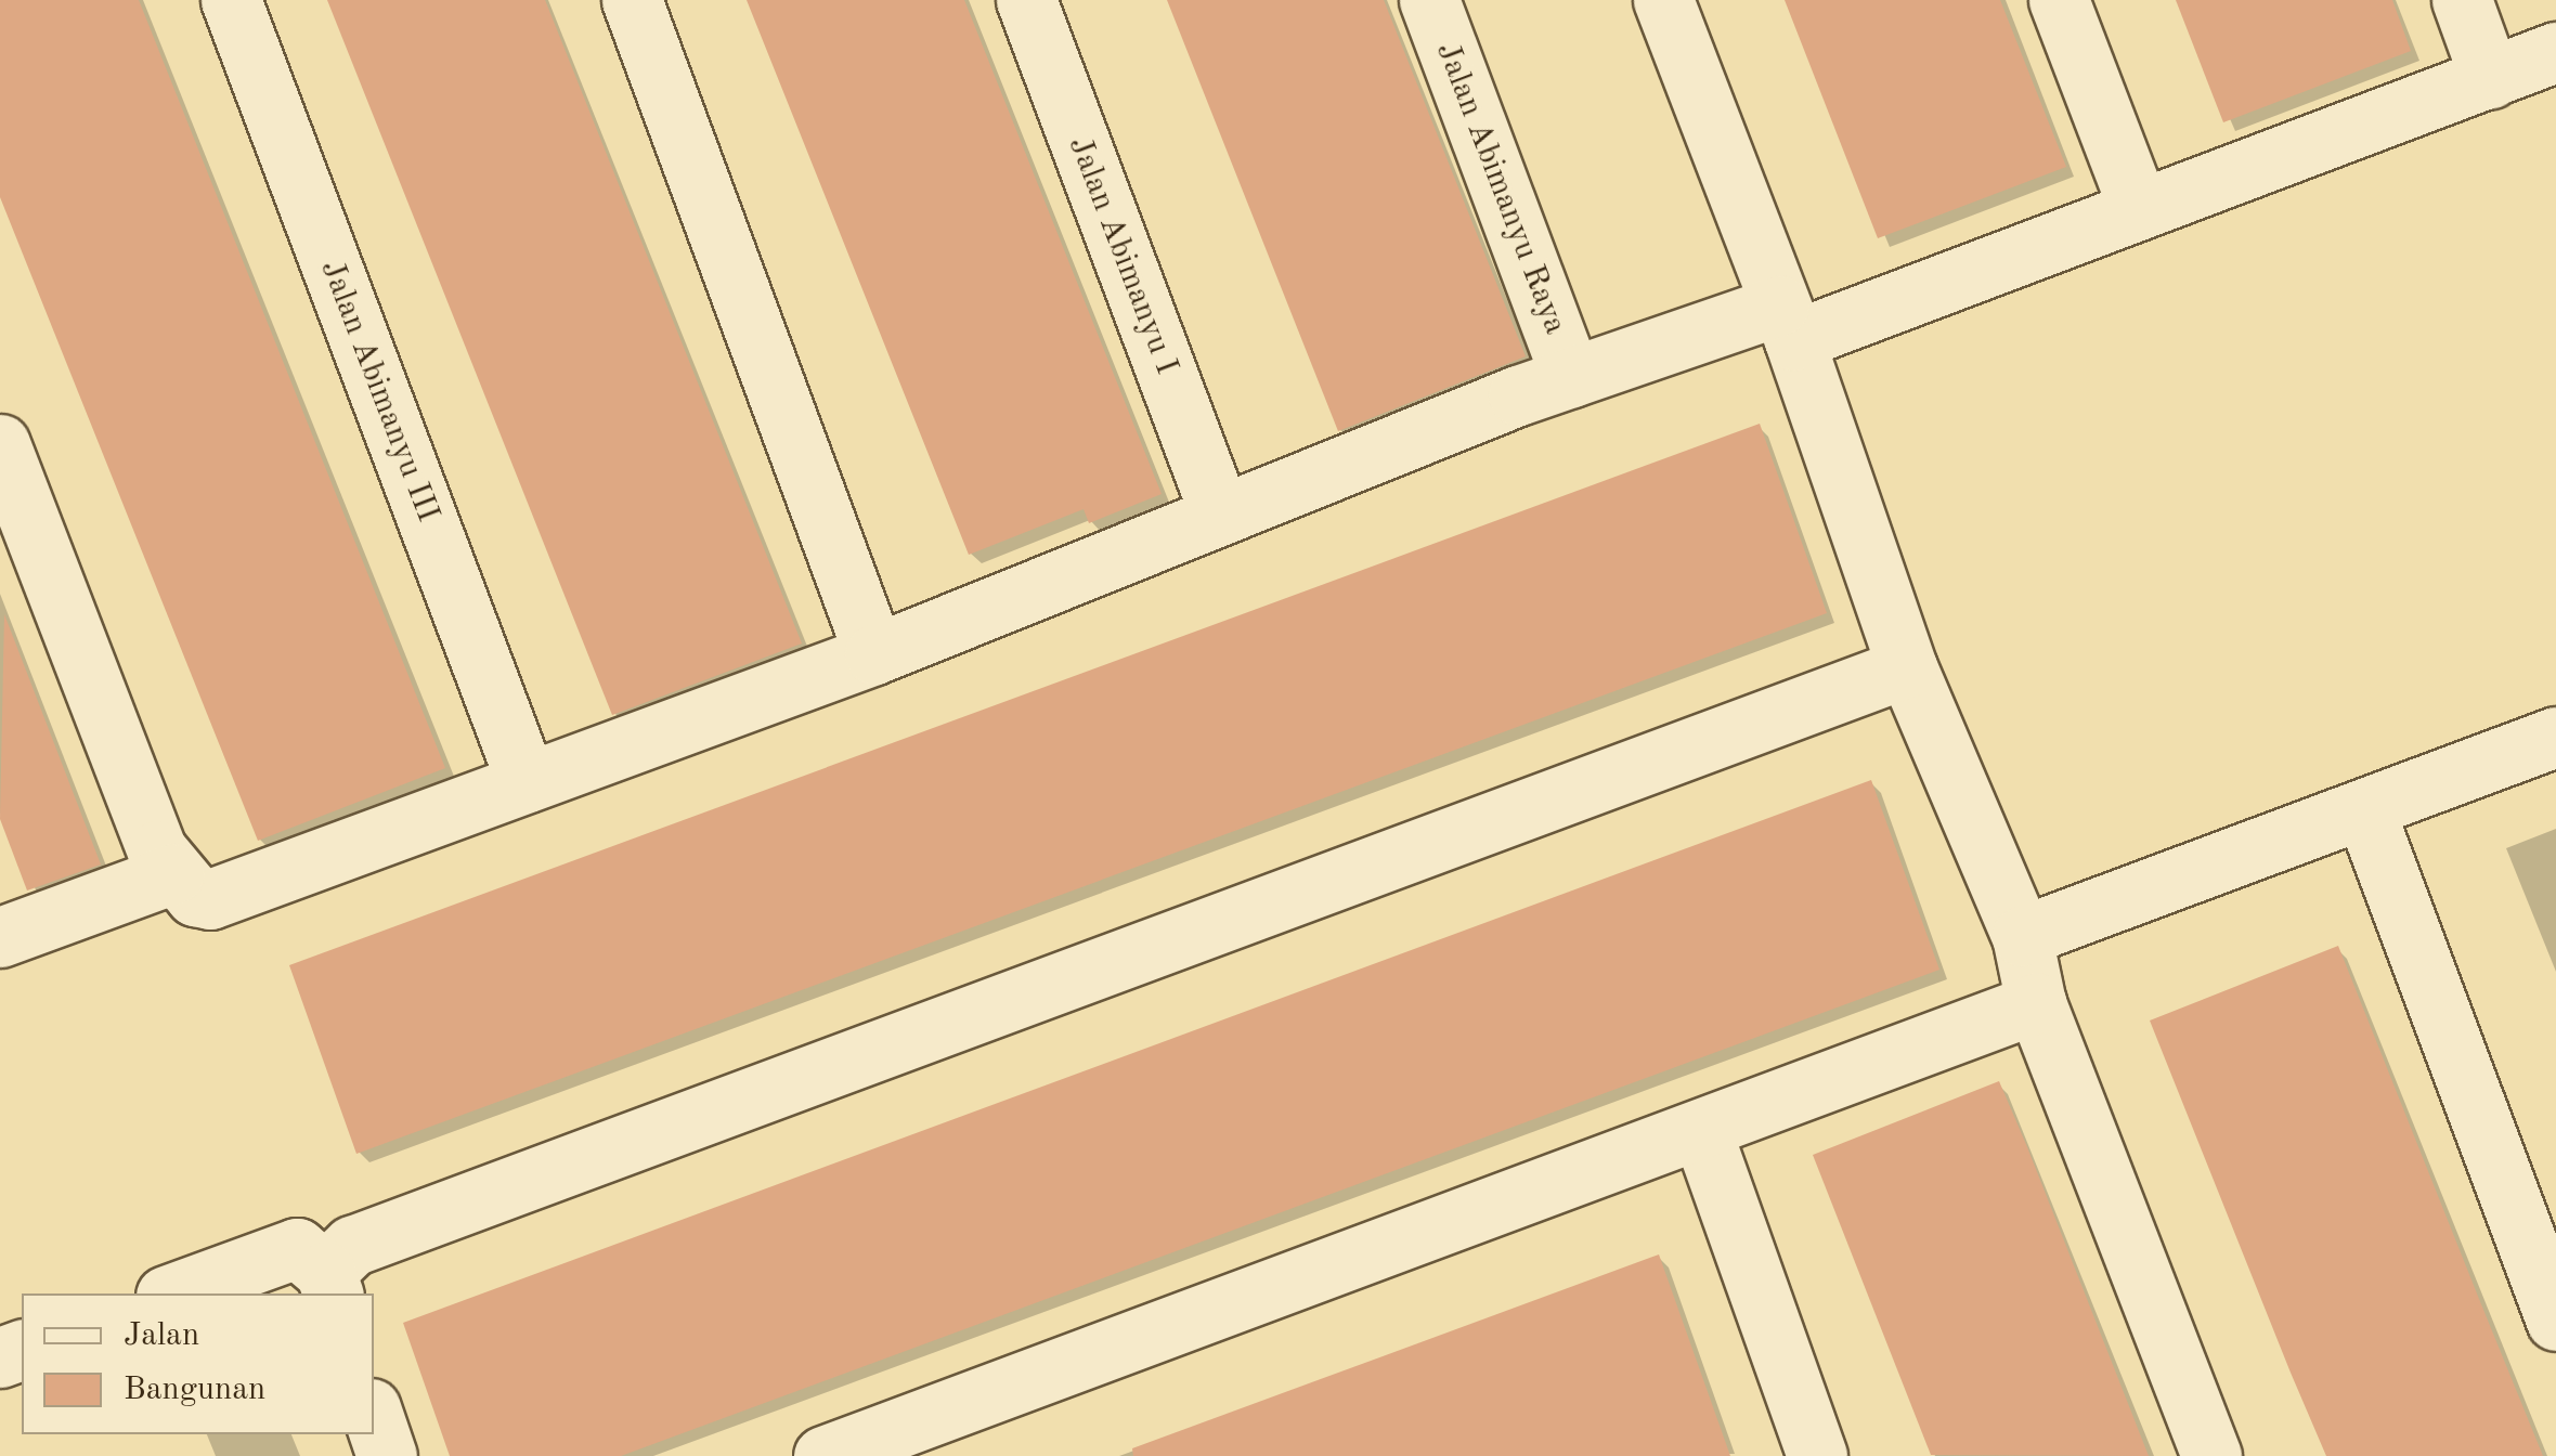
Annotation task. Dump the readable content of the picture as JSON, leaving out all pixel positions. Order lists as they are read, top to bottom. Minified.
{"streets":{"street":["Jalan Abimanyu Raya","Jalan Abimanyu I","Jalan Abimanyu III"]},"legend":["Jalan","Bangunan"]}
